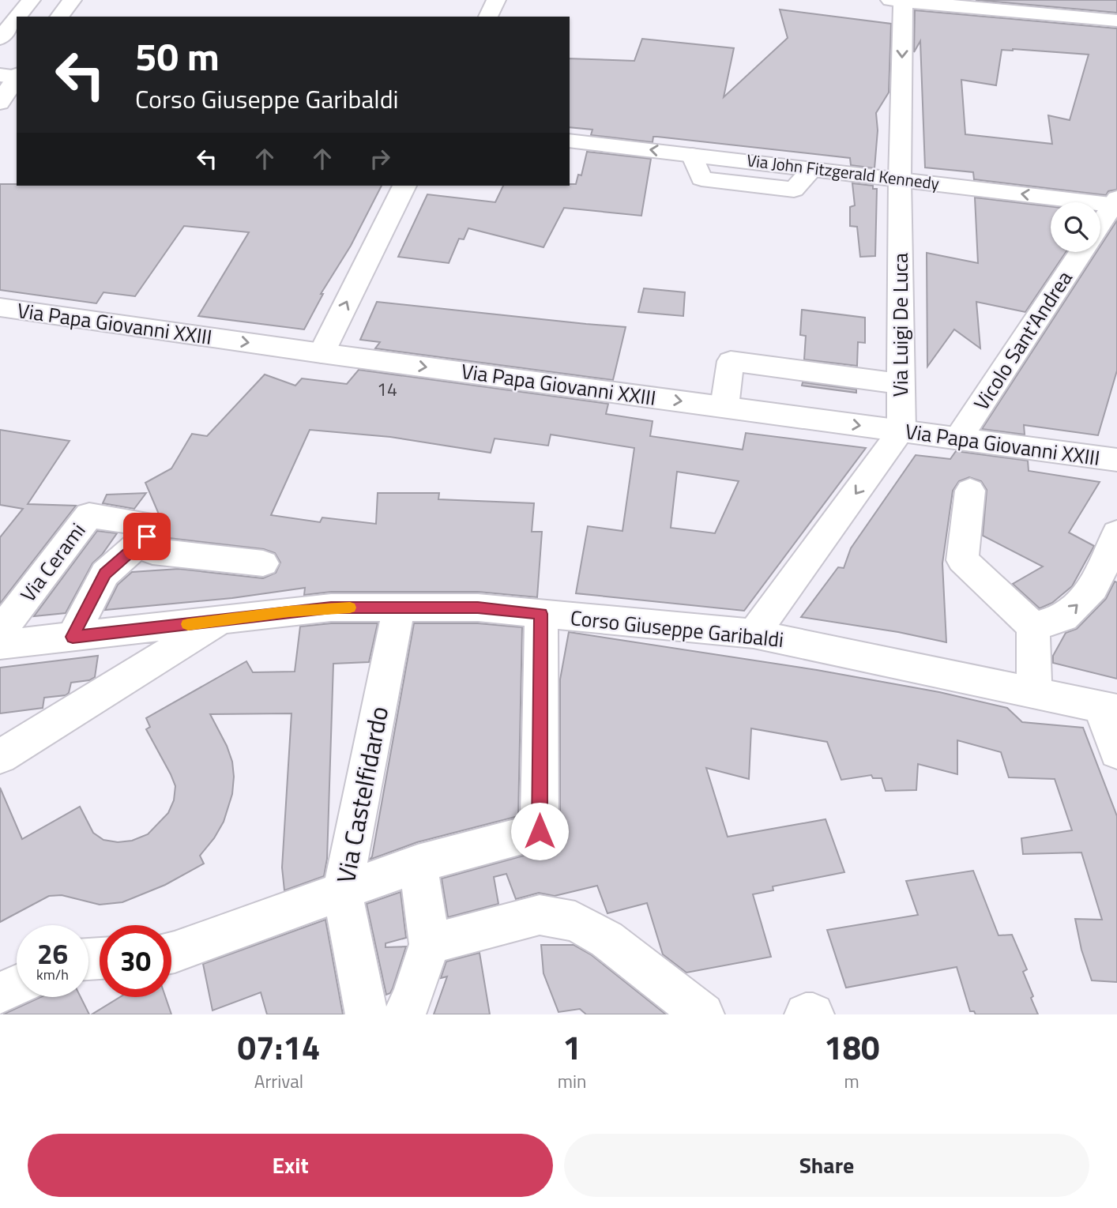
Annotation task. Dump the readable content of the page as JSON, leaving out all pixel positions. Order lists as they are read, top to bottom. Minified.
{"streets":{"street":["Via John Fitzgerald Kennedy","Via Papa Giovanni XXIII","Via Luigi De Luca","Vicolo Sant'Andrea","Via Cerami","Corso Giuseppe Garibaldi","Via Castelfidardo"]},"crossings":[["Via John Fitzgerald Kennedy","Via Luigi De Luca"],["Via Papa Giovanni XXIII","Via Luigi De Luca"],["Via Papa Giovanni XXIII","Vicolo Sant'Andrea"],["Corso Giuseppe Garibaldi","Via Castelfidardo"]],"one_way":["Via Papa Giovanni XXIII","Via Luigi De Luca"],"house_numbers":["14"],"page":{"turn":["50 m","Corso Giuseppe Garibaldi"],"speed":"26 km/h","limit":"30","eta":["07:14","Arrival","1","min","180","m"],"buttons":["Exit","Share"]}}
